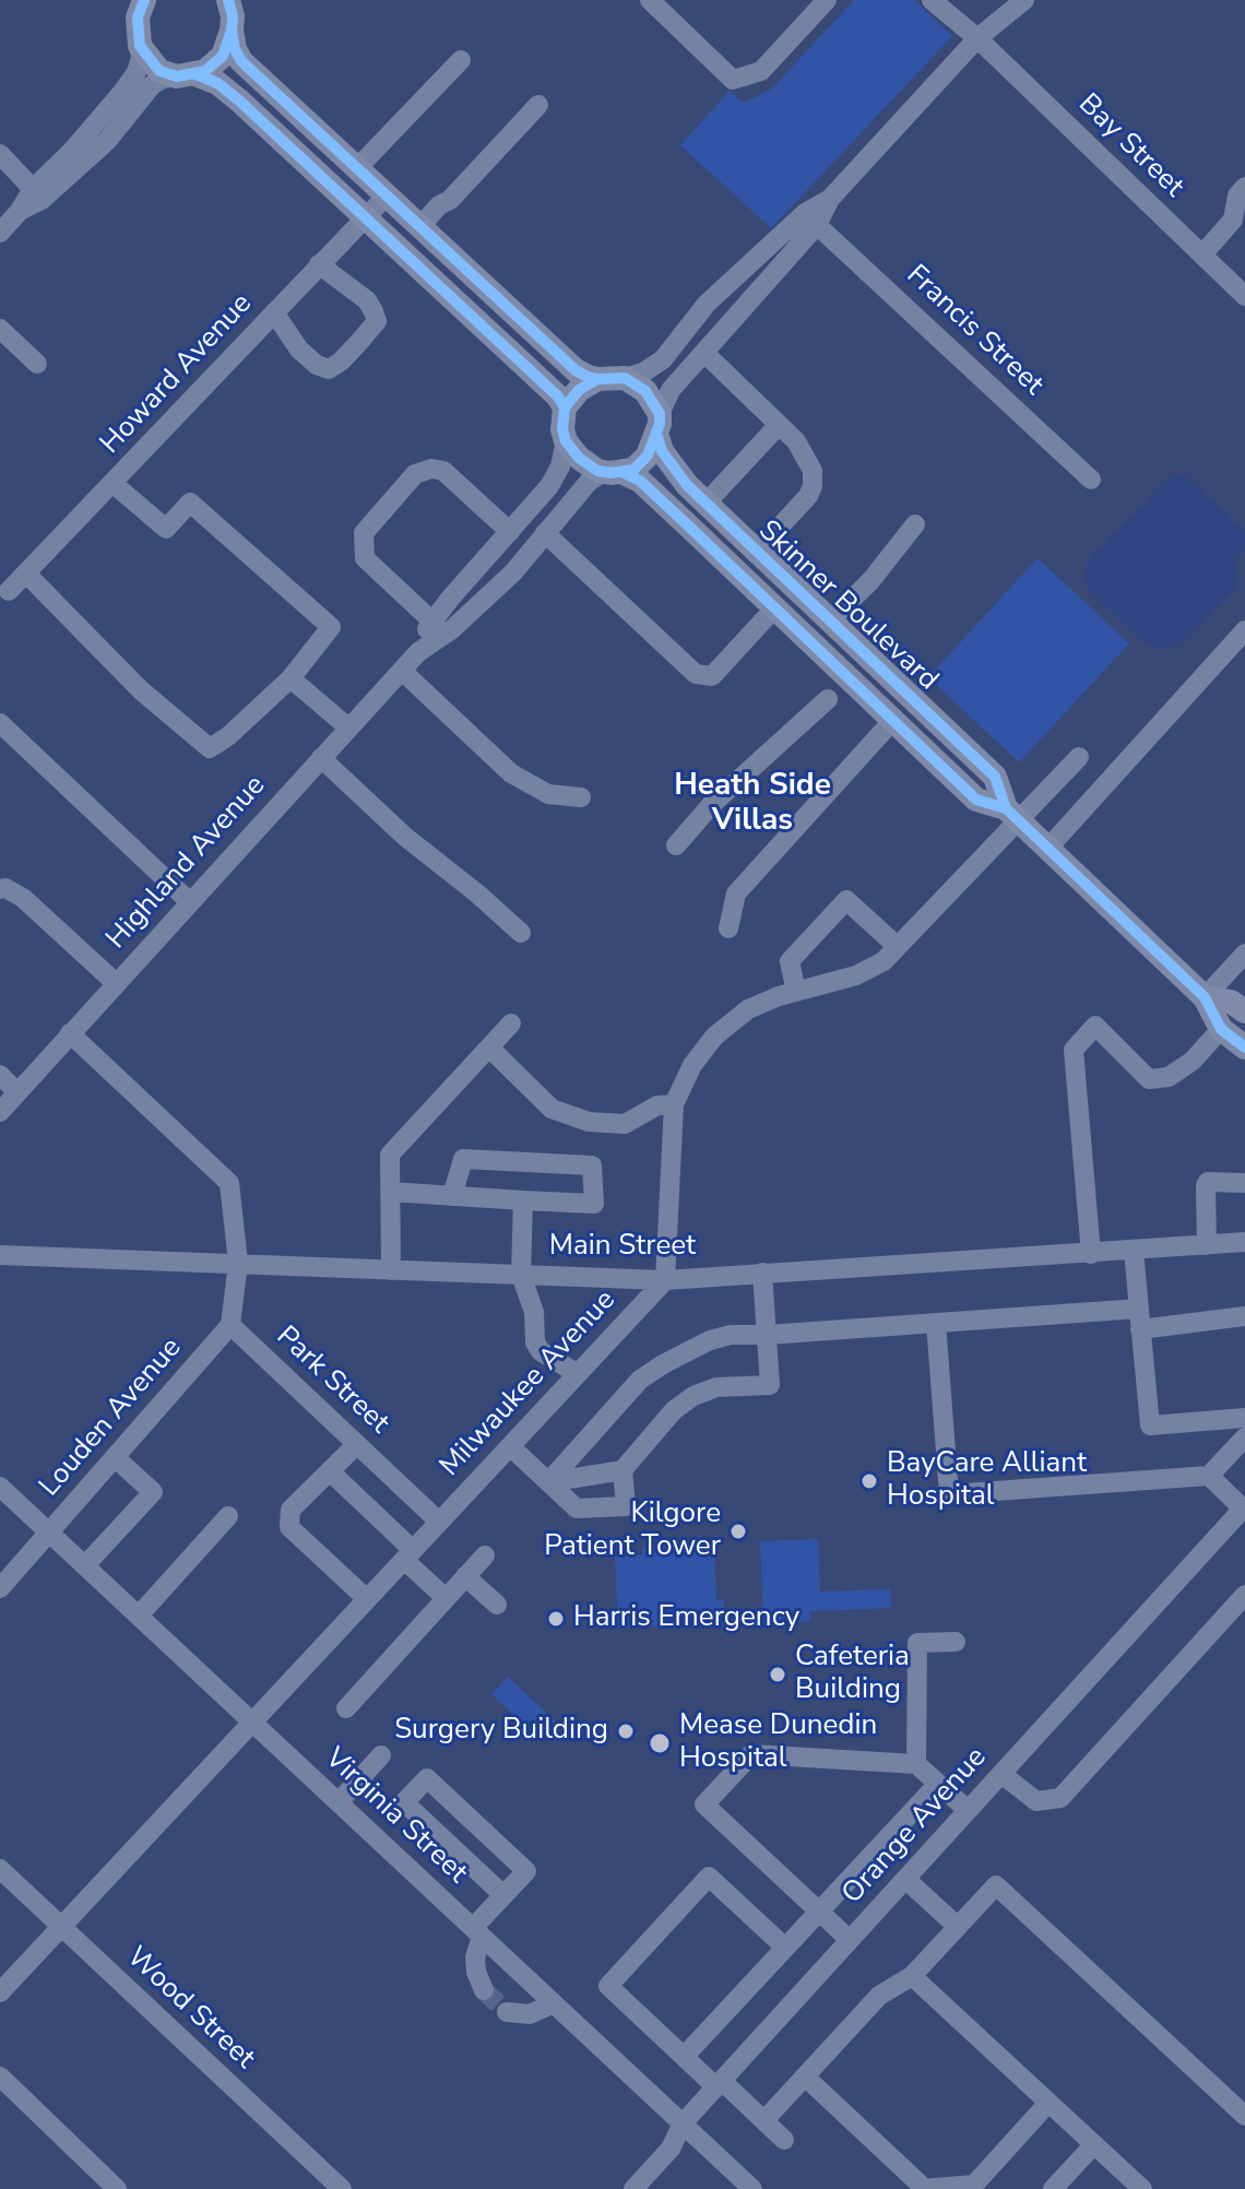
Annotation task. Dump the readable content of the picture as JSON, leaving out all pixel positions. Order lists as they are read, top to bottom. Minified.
{"streets":{"main road":["Skinner Boulevard"],"street":["Bay Street","Francis Street","Howard Avenue","Highland Avenue","Main Street","Park Street","Milwaukee Avenue","Louden Avenue","Virginia Street","Orange Avenue","Wood Street"]},"crossings":[["Skinner Boulevard","Highland Avenue"],["Main Street","Milwaukee Avenue"],["Park Street","Milwaukee Avenue"],["Park Street","Louden Avenue"],["Milwaukee Avenue","Virginia Street"],["Milwaukee Avenue","Wood Street"],["Louden Avenue","Virginia Street"],["Virginia Street","Orange Avenue"]],"districts":["Heath Side Villas"],"places":["BayCare Alliant Hospital","Kilgore Patient Tower","Harris Emergency","Cafeteria Building","Surgery Building","Mease Dunedin Hospital"]}
